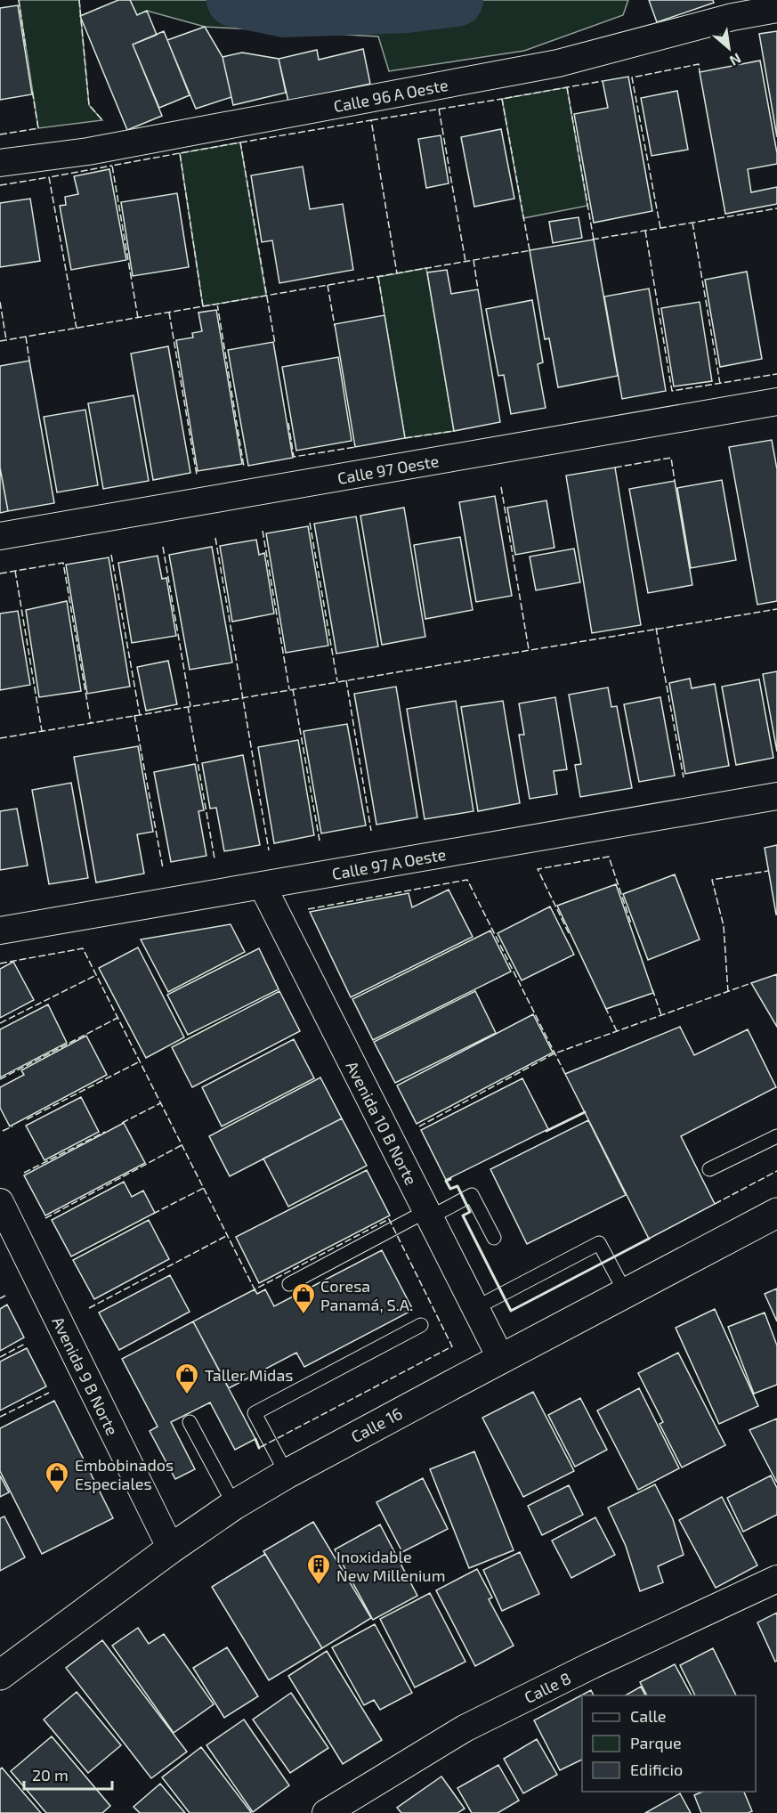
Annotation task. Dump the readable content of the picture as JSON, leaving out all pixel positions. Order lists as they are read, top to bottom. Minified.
{"streets":{"main road":["Calle 16"],"street":["Calle 96 A Oeste","Calle 97 Oeste","Calle 97 A Oeste","Avenida 10 B Norte","Avenida 9 B Norte","Calle 8"]},"crossings":[["Calle 97 A Oeste","Avenida 10 B Norte"],["Avenida 10 B Norte","Calle 16"],["Avenida 9 B Norte","Calle 16"]],"places":{"shop":["Coresa Panamá, S.A.","Taller Midas","Embobinados Especiales"],"building":["Inoxidable New Millenium"]},"legend":["Calle","Parque","Edificio"],"scale_bar":"20 m","north":"bottom right"}
